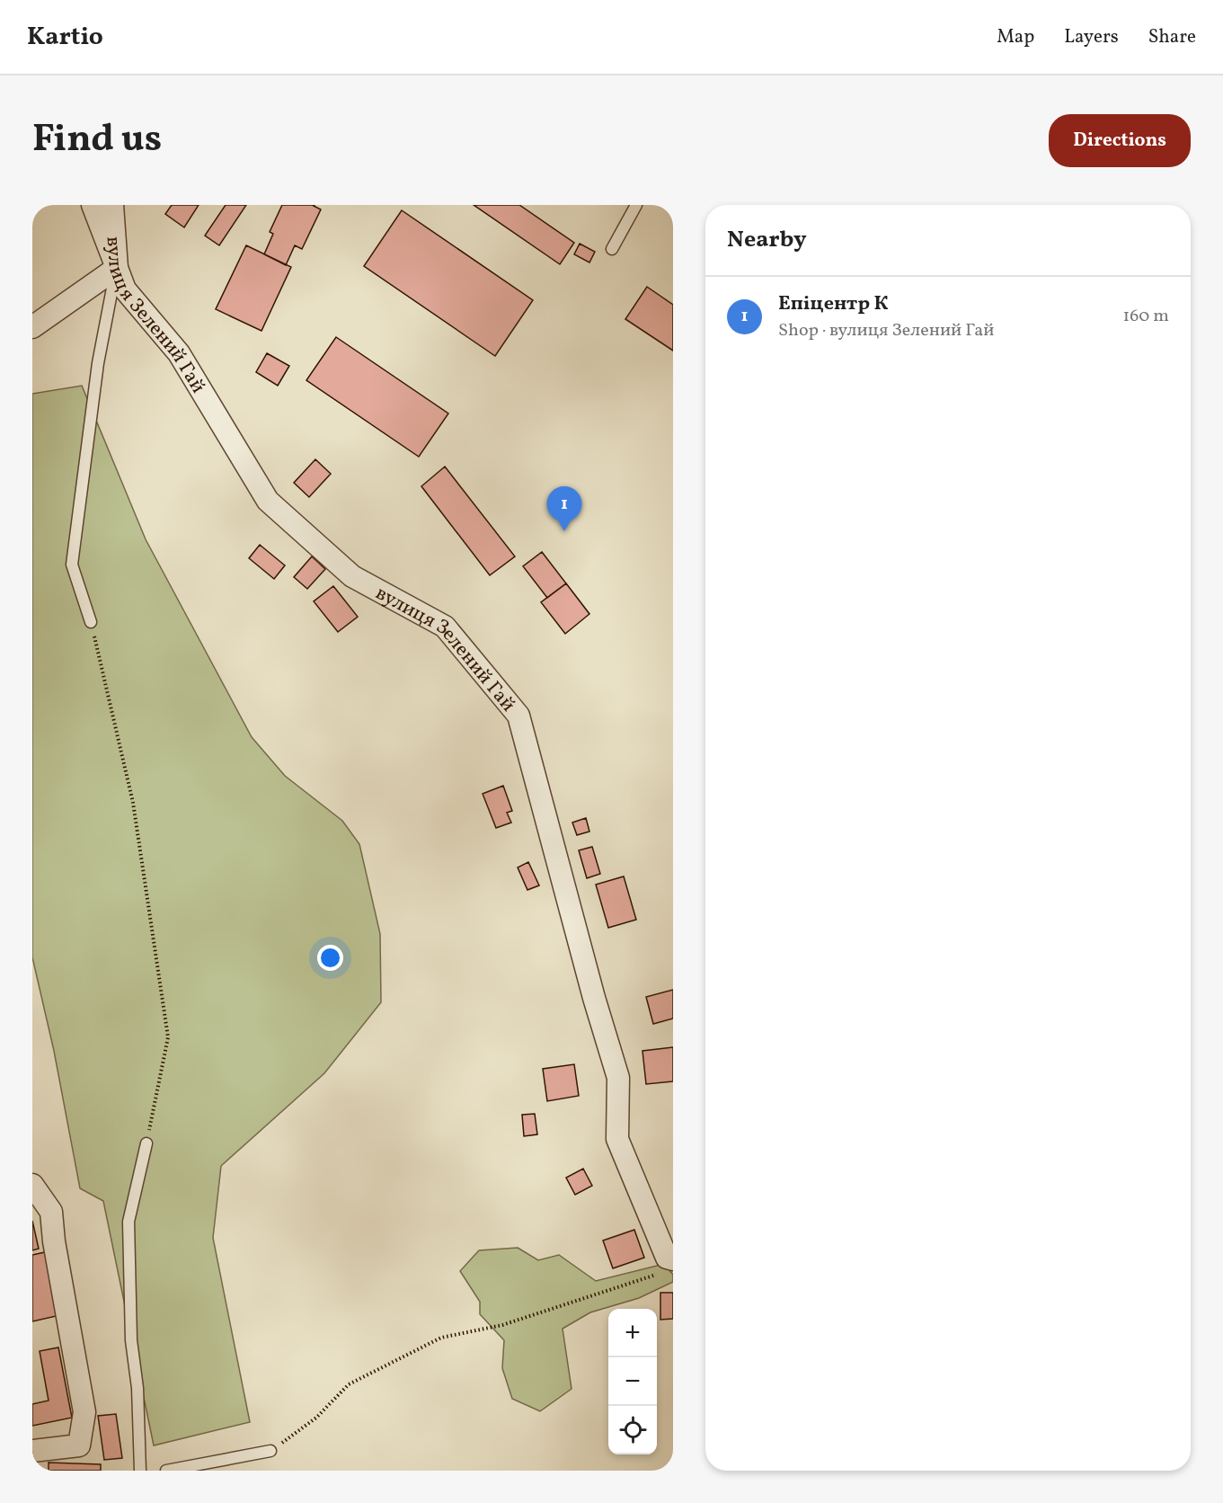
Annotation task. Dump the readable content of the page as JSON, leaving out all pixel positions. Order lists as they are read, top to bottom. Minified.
{"streets":{"street":["вулиця Зелений Гай"]},"page":{"header":"Kartio","nav":["Map","Layers","Share"],"title":"Find us","buttons":"Directions","heading":"Nearby","list":[{"mark":"1","name":"Епіцентр К","note":"Shop · вулиця Зелений Гай","value":"160 m"}],"pins":"1","map_buttons":["+","−"]}}
